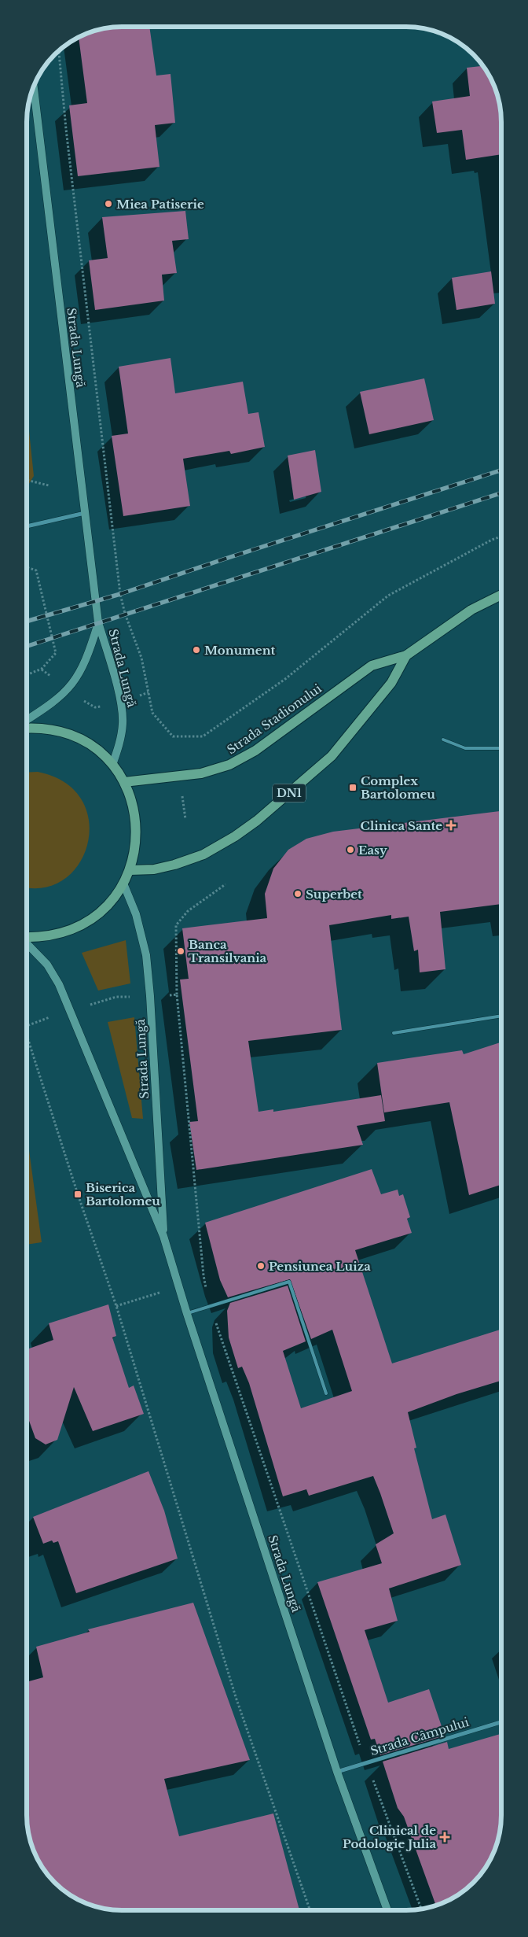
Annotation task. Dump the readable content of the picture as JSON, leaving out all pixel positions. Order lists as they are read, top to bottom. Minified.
{"streets":{"main road":["Strada Lungă","Strada Stadionului","DN1"],"street":["Strada Câmpului"]},"crossings":[["Strada Lungă","Strada Câmpului"]],"places":{"other":["Miea Patiserie","Monument","Easy","Superbet","Banca Transilvania","Pensiunea Luiza"],"transit":["Complex Bartolomeu","Biserica Bartolomeu"],"health":["Clinica Sante","Clinical de Podologie Julia"]}}
